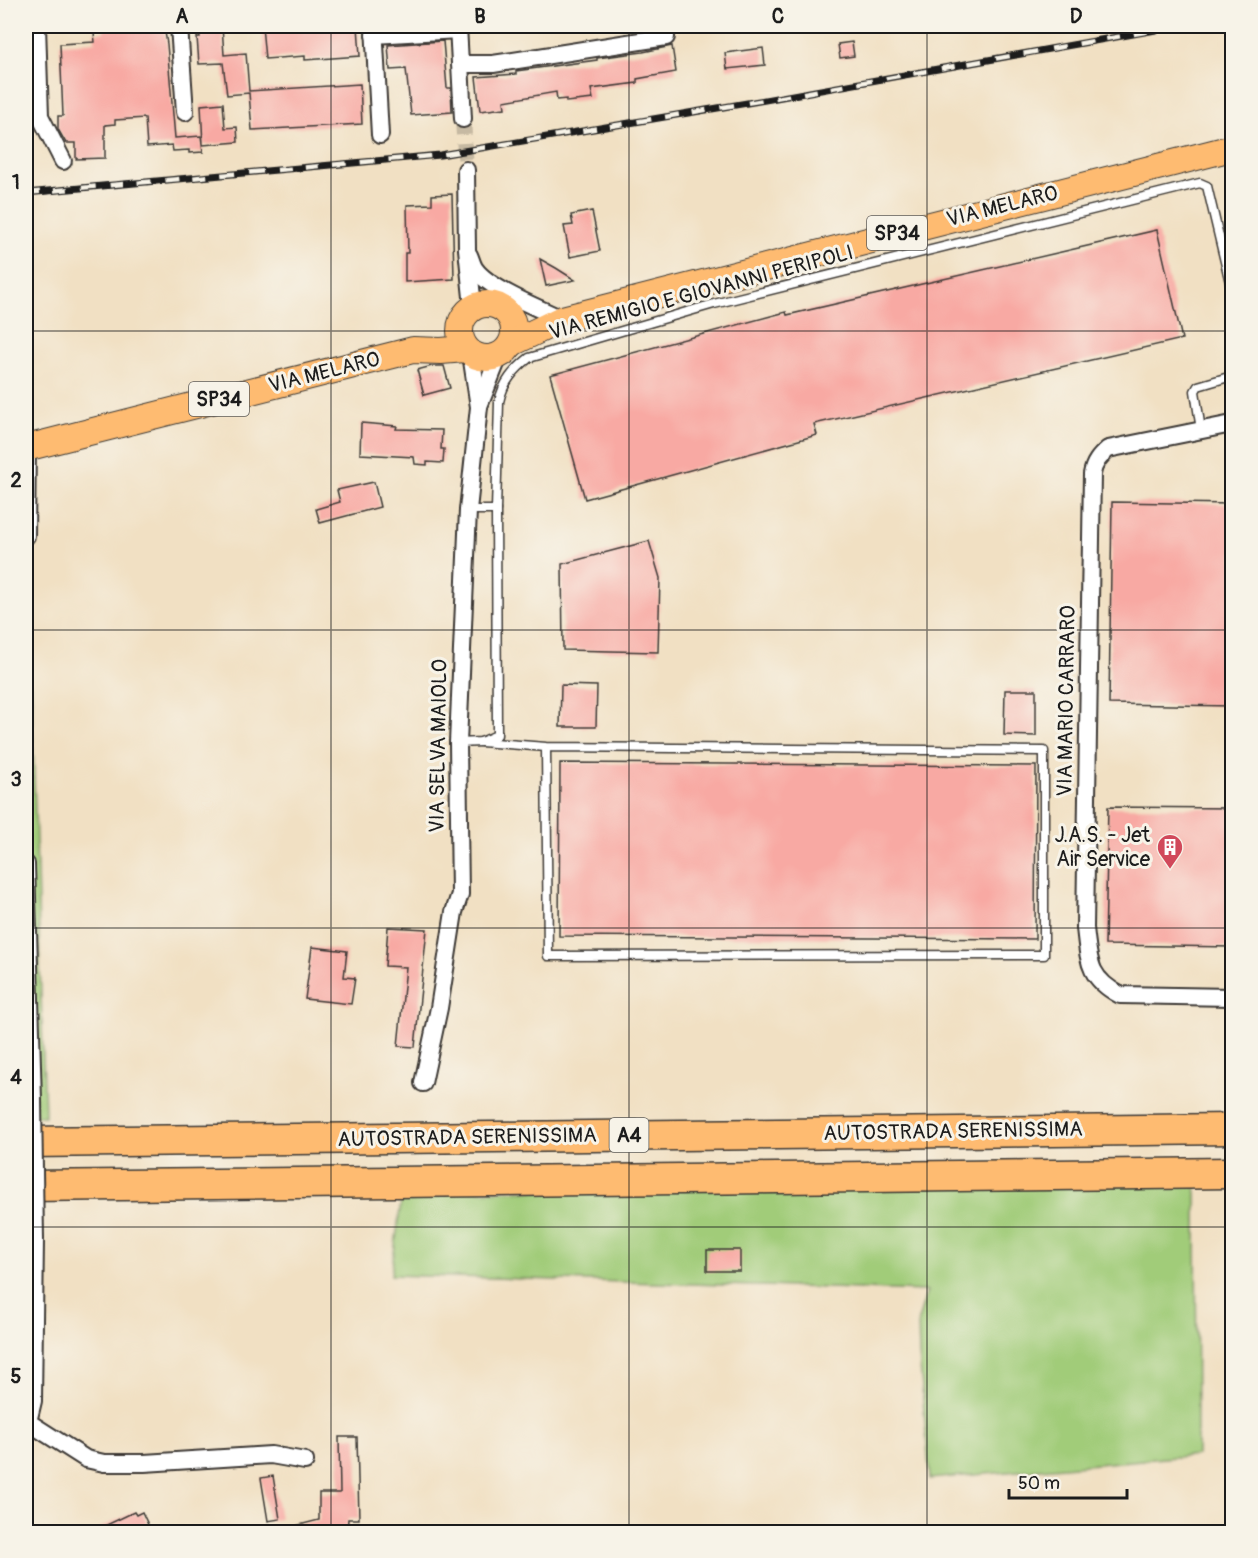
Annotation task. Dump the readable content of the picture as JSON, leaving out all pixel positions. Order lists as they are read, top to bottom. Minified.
{"streets":{"highway":["AUTOSTRADA SERENISSIMA","A4"],"main road":["VIA MELARO","SP34"],"street":["VIA MARIO CARRARO","VIA SELVA MAIOLO"],"lane":["VIA REMIGIO E GIOVANNI PERIPOLI"]},"crossings":[["VIA MELARO","VIA SELVA MAIOLO"]],"places":{"building":["J.A.S. - Jet Air Service"]},"scale_bar":"50 m","grid":{"columns":["A","B","C","D"],"rows":["1","2","3","4","5"]}}
